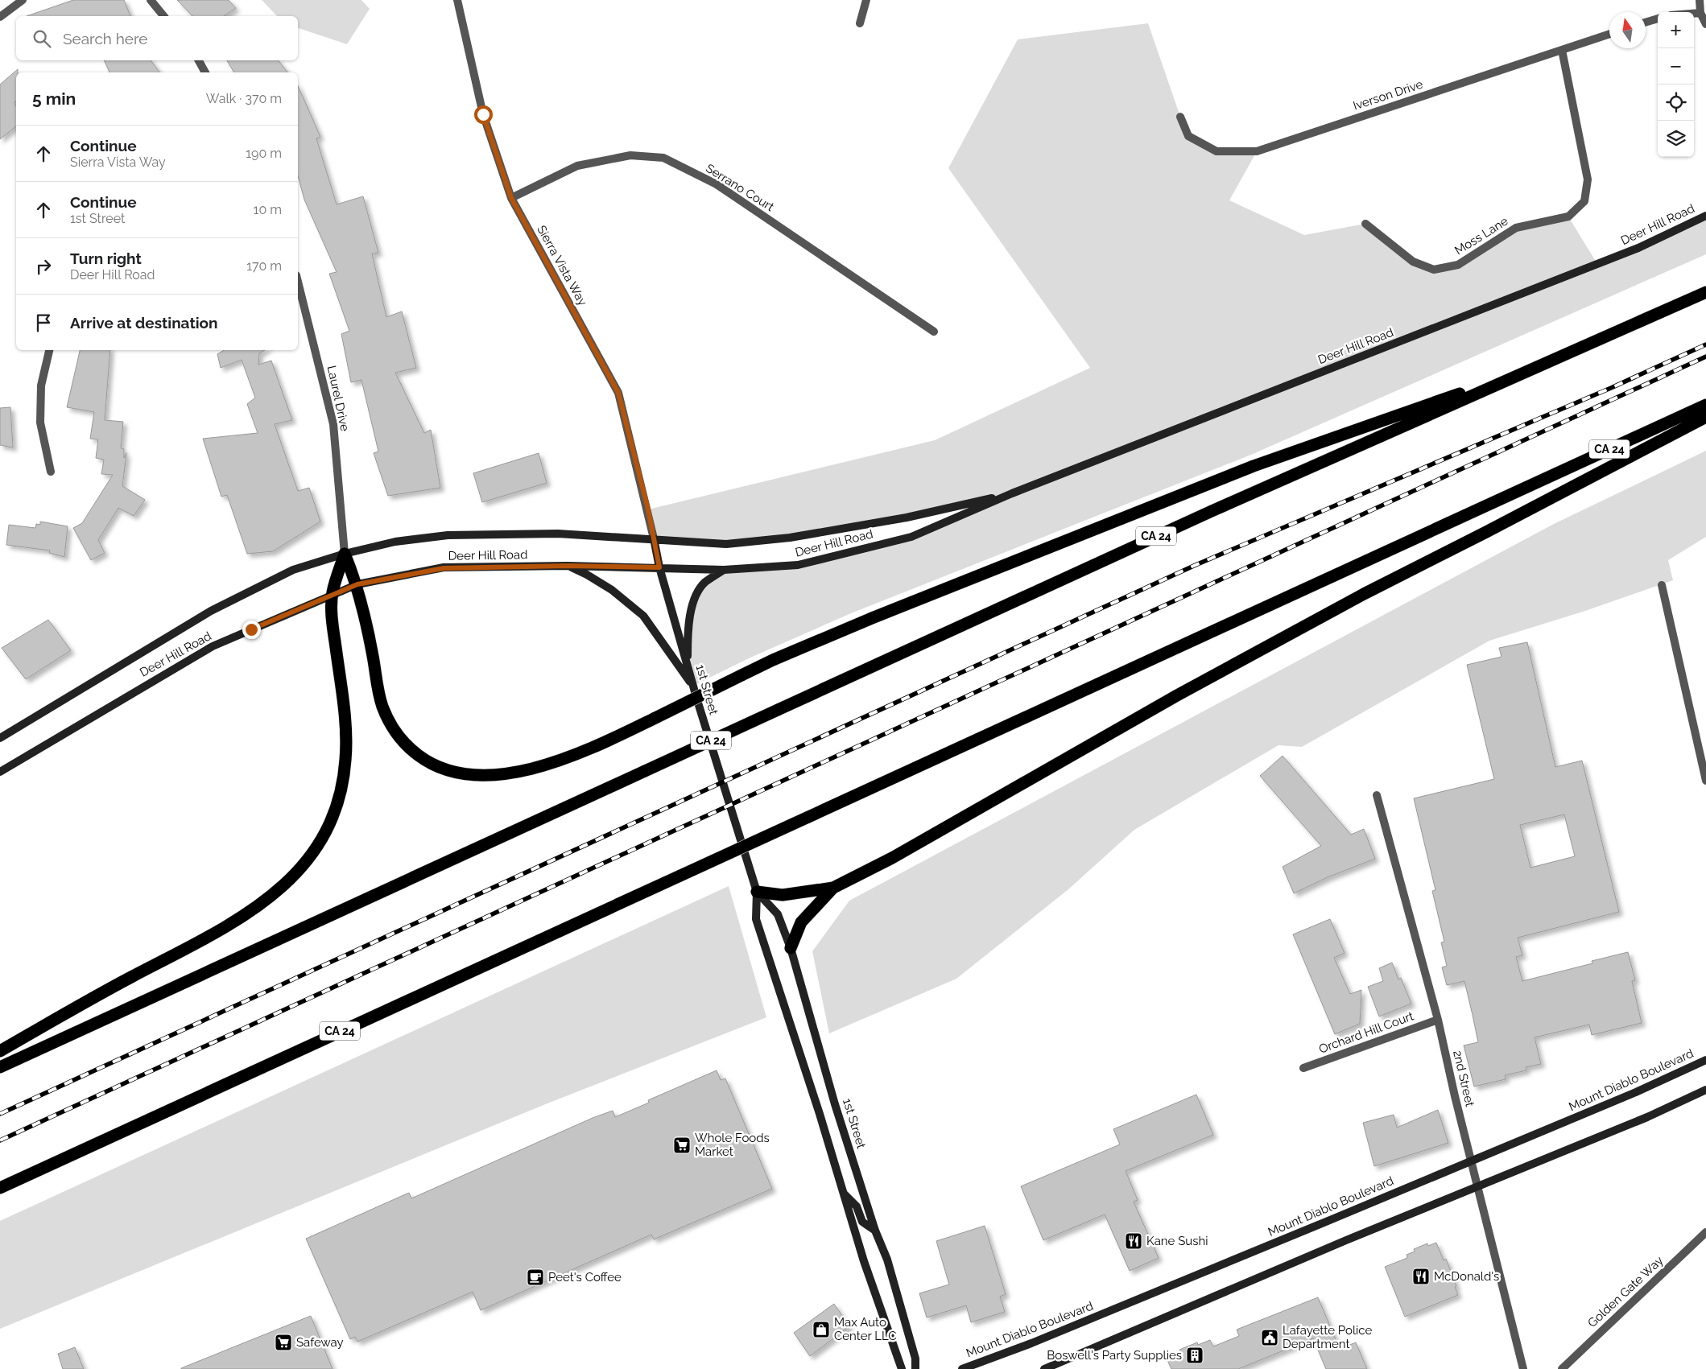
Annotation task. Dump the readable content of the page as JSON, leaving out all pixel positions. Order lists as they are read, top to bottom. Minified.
{"streets":{"highway":["CA 24"],"street":["Iverson Drive","Serrano Court","Deer Hill Road","Moss Lane","Sierra Vista Way","Laurel Drive","1st Street","Orchard Hill Court","2nd Street","Mount Diablo Boulevard","Golden Gate Way"]},"crossings":[["Iverson Drive","Moss Lane"],["Serrano Court","Sierra Vista Way"],["Deer Hill Road","Sierra Vista Way"],["Deer Hill Road","Laurel Drive"],["Deer Hill Road","1st Street"],["Sierra Vista Way","1st Street"],["Orchard Hill Court","2nd Street"],["2nd Street","Mount Diablo Boulevard"]],"places":{"supermarket":["Whole Foods Market","Safeway"],"restaurant":["Kane Sushi","McDonald's"],"cafe":["Peet's Coffee"],"shop":["Max Auto Center LLC"],"public building":["Lafayette Police Department"],"building":["Boswell's Party Supplies"]},"north":"top","page":{"map_buttons":["+","−"],"search":"Search here","heading":["5 min","Walk · 370 m"],"list":[["Continue","Sierra Vista Way","190 m"],["Continue","1st Street","10 m"],["Turn right","Deer Hill Road","170 m"],"Arrive at destination"]}}
